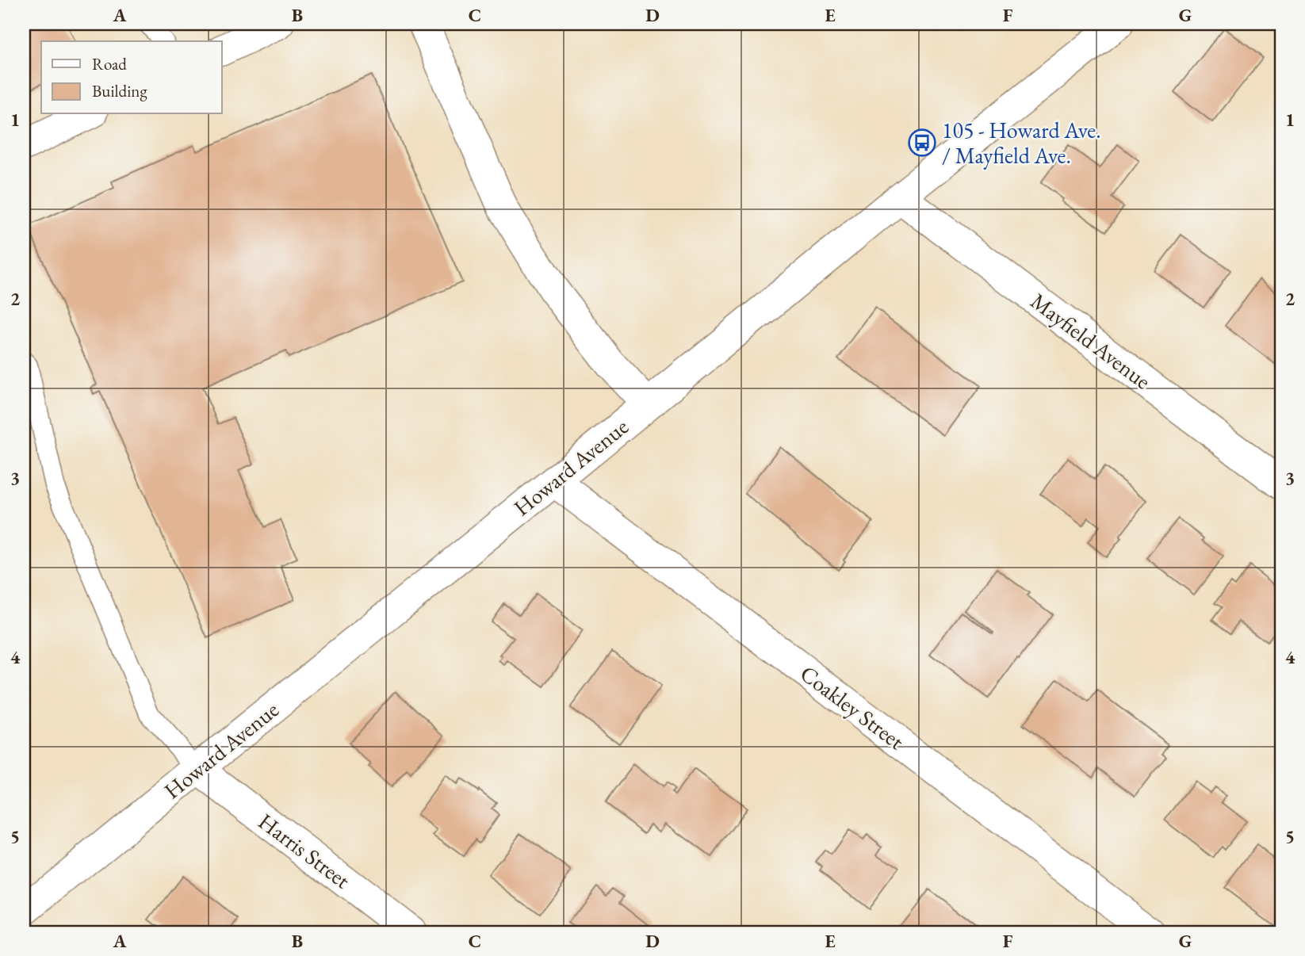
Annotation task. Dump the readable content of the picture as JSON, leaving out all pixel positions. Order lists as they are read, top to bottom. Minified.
{"streets":{"street":["Mayfield Avenue","Howard Avenue","Coakley Street","Harris Street"]},"crossings":[["Mayfield Avenue","Howard Avenue"],["Howard Avenue","Coakley Street"],["Howard Avenue","Harris Street"]],"places":{"bus stop":["105 - Howard Ave. / Mayfield Ave."]},"legend":["Road","Building"],"grid":{"columns":["A","B","C","D","E","F","G"],"rows":["1","2","3","4","5"]}}
